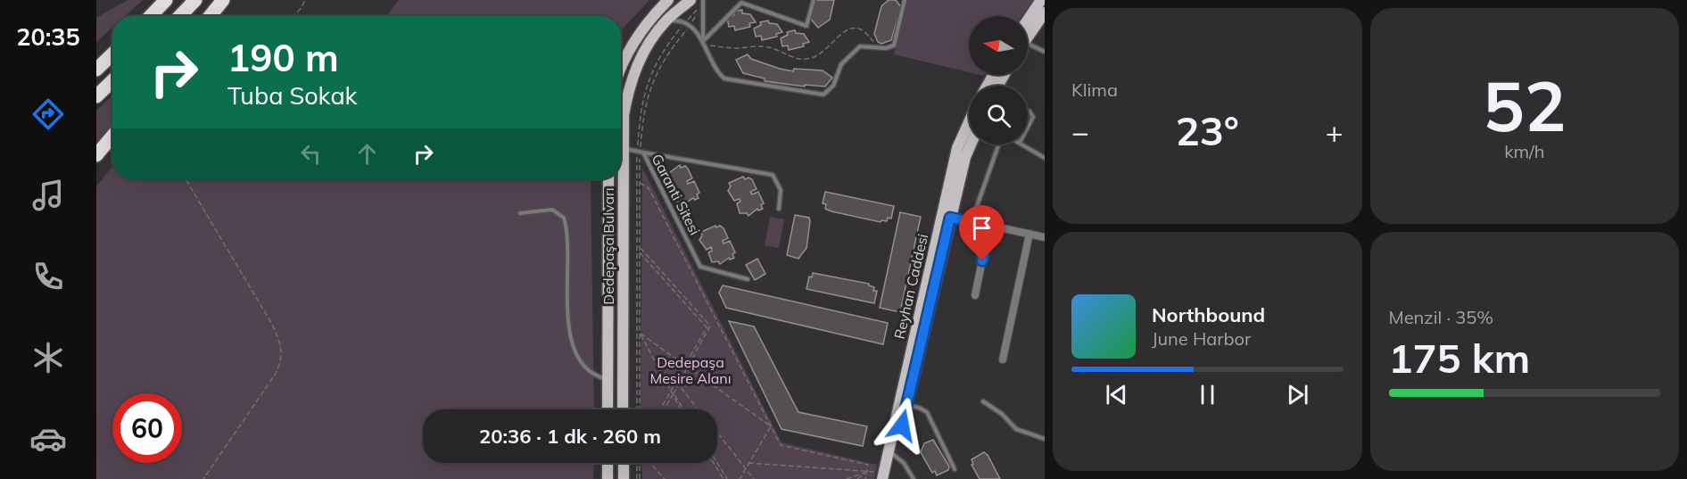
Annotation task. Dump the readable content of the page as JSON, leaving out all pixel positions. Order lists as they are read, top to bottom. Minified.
{"streets":{"main road":["Dedepaşa Bulvarı","Reyhan Caddesi"],"lane":["Garanti Sitesi"]},"parks":["Dedepaşa Mesire Alanı"],"north":"left","page":{"tabs":"20:35","tile":["Klima",["52","km/h"],["Menzil · 35%","175 km"]],"turn":["190 m","Tuba Sokak"],"heat":["−","23°","+"],"song":["Northbound","June Harbor"],"limit":"60","trip":"20:36 · 1 dk · 260 m"}}
